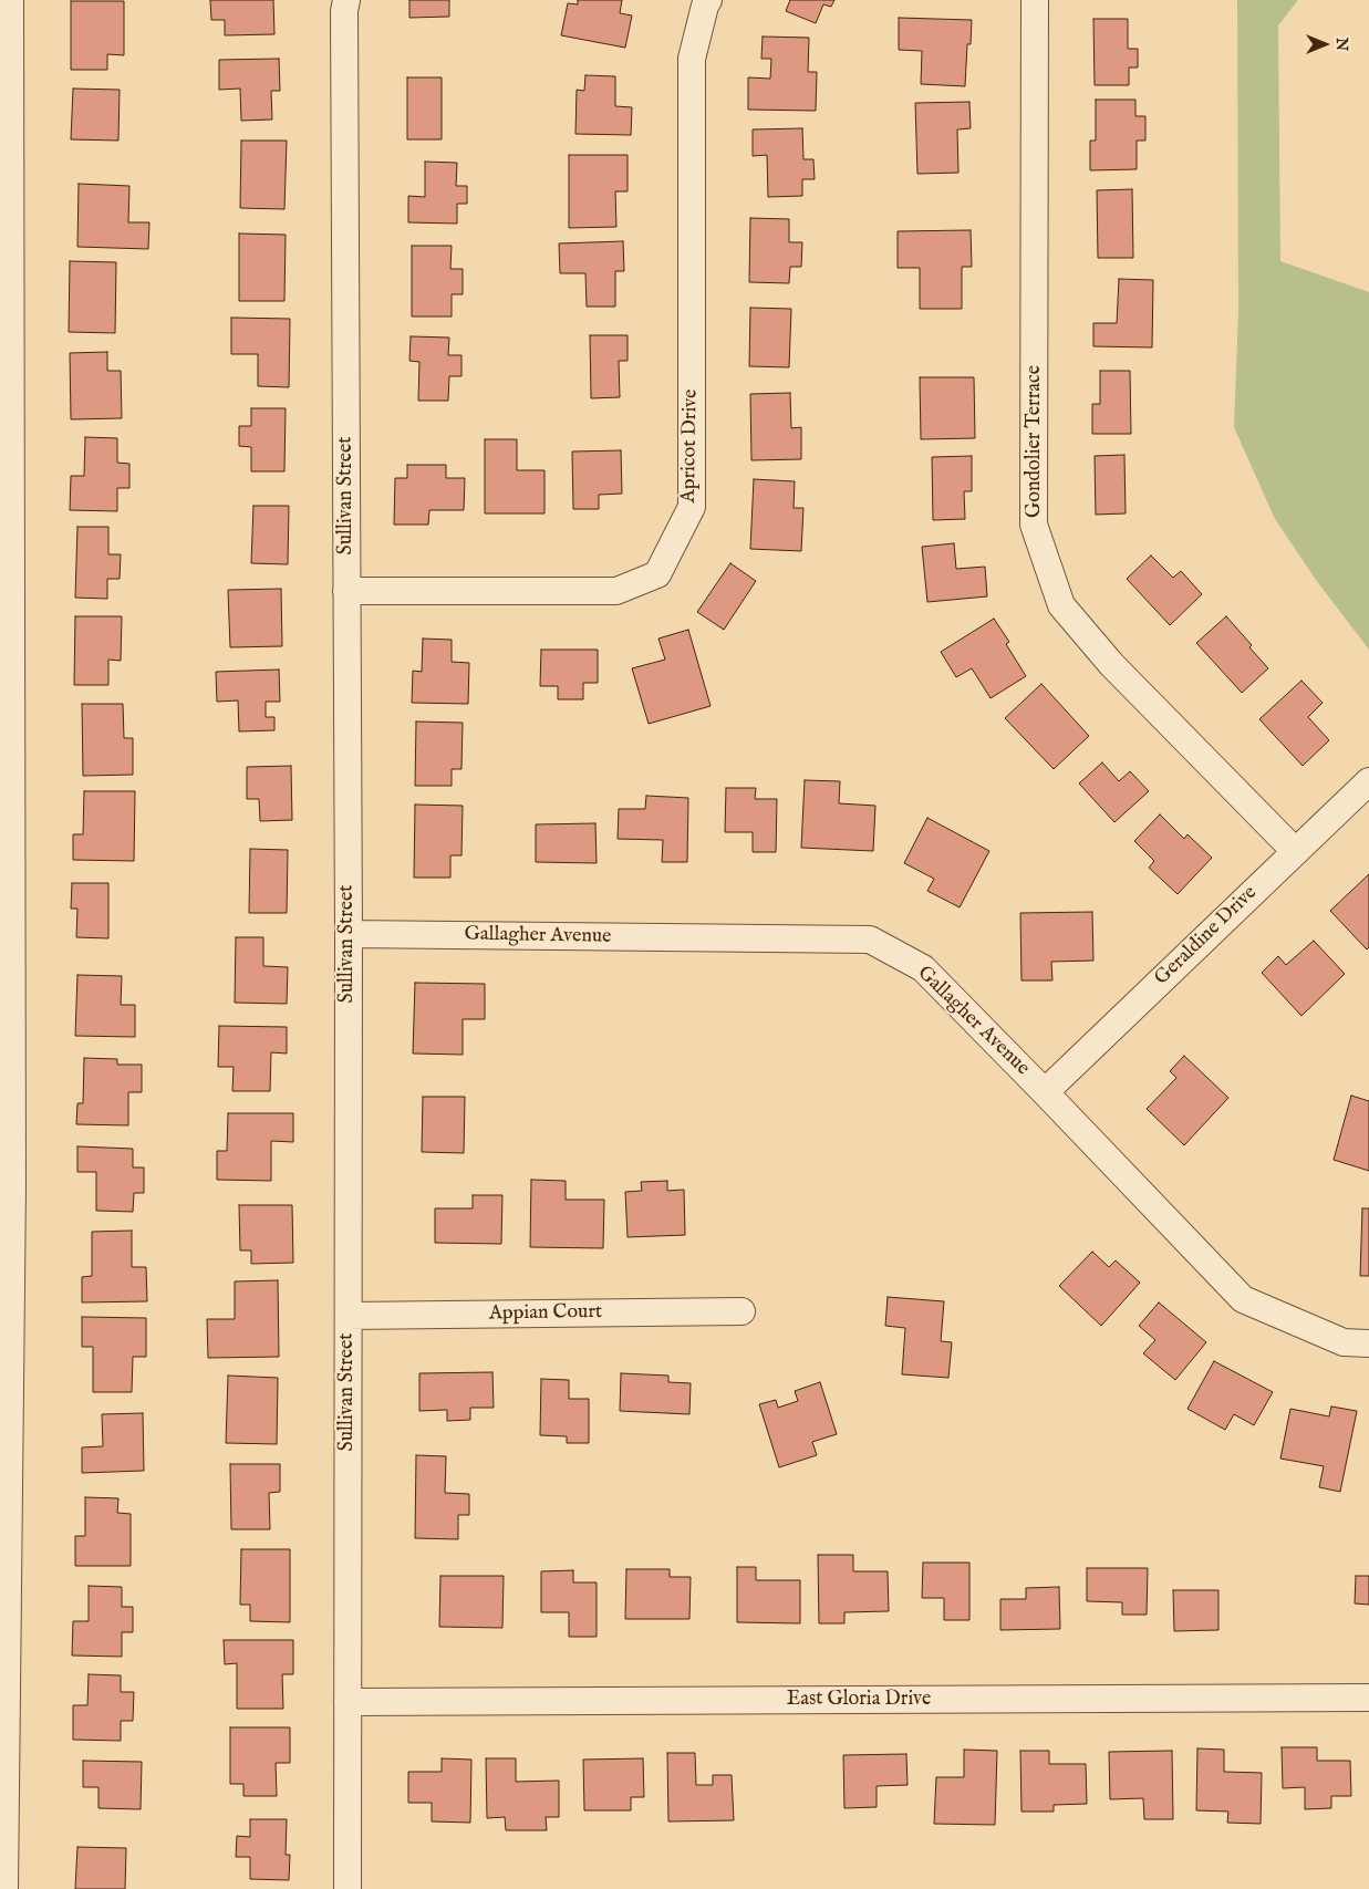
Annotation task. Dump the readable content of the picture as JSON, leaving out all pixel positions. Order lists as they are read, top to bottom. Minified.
{"streets":{"street":["Gondolier Terrace","Apricot Drive","Sullivan Street","Gallagher Avenue","Geraldine Drive","Appian Court","East Gloria Drive"]},"crossings":[["Gondolier Terrace","Geraldine Drive"],["Apricot Drive","Sullivan Street"],["Sullivan Street","Gallagher Avenue"],["Sullivan Street","Appian Court"],["Sullivan Street","East Gloria Drive"],["Gallagher Avenue","Geraldine Drive"]],"north":"right"}
